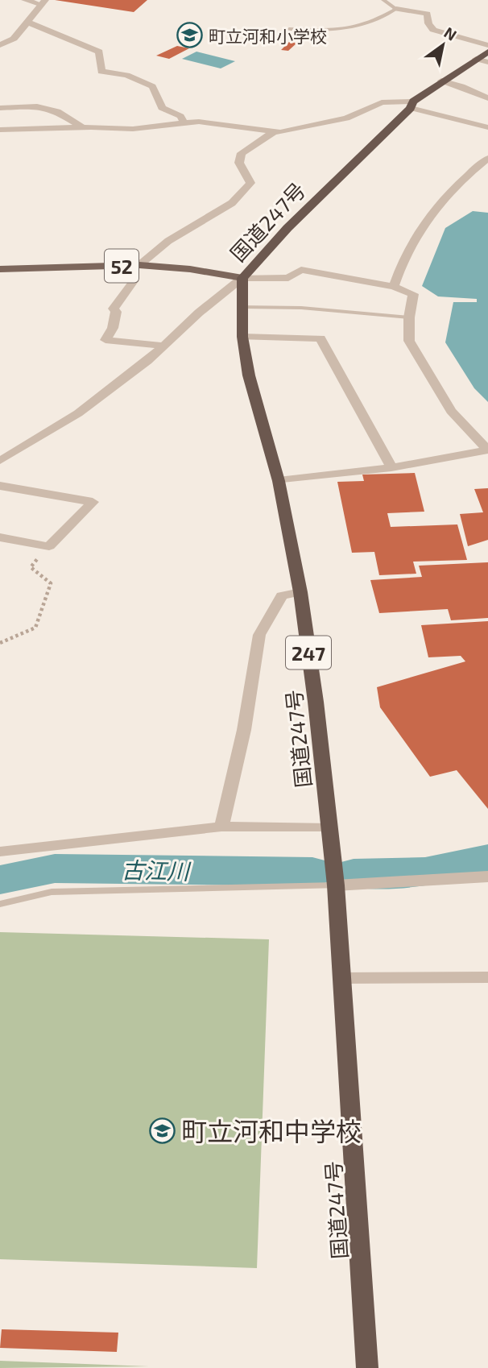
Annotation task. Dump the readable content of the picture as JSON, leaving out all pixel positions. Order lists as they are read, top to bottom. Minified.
{"streets":{"highway":["国道247号","247"],"main road":["52"]},"crossings":[["国道247号","52"]],"water":["古江川"],"places":{"school or university":["町立河和小学校","町立河和中学校"]},"north":"top right"}
